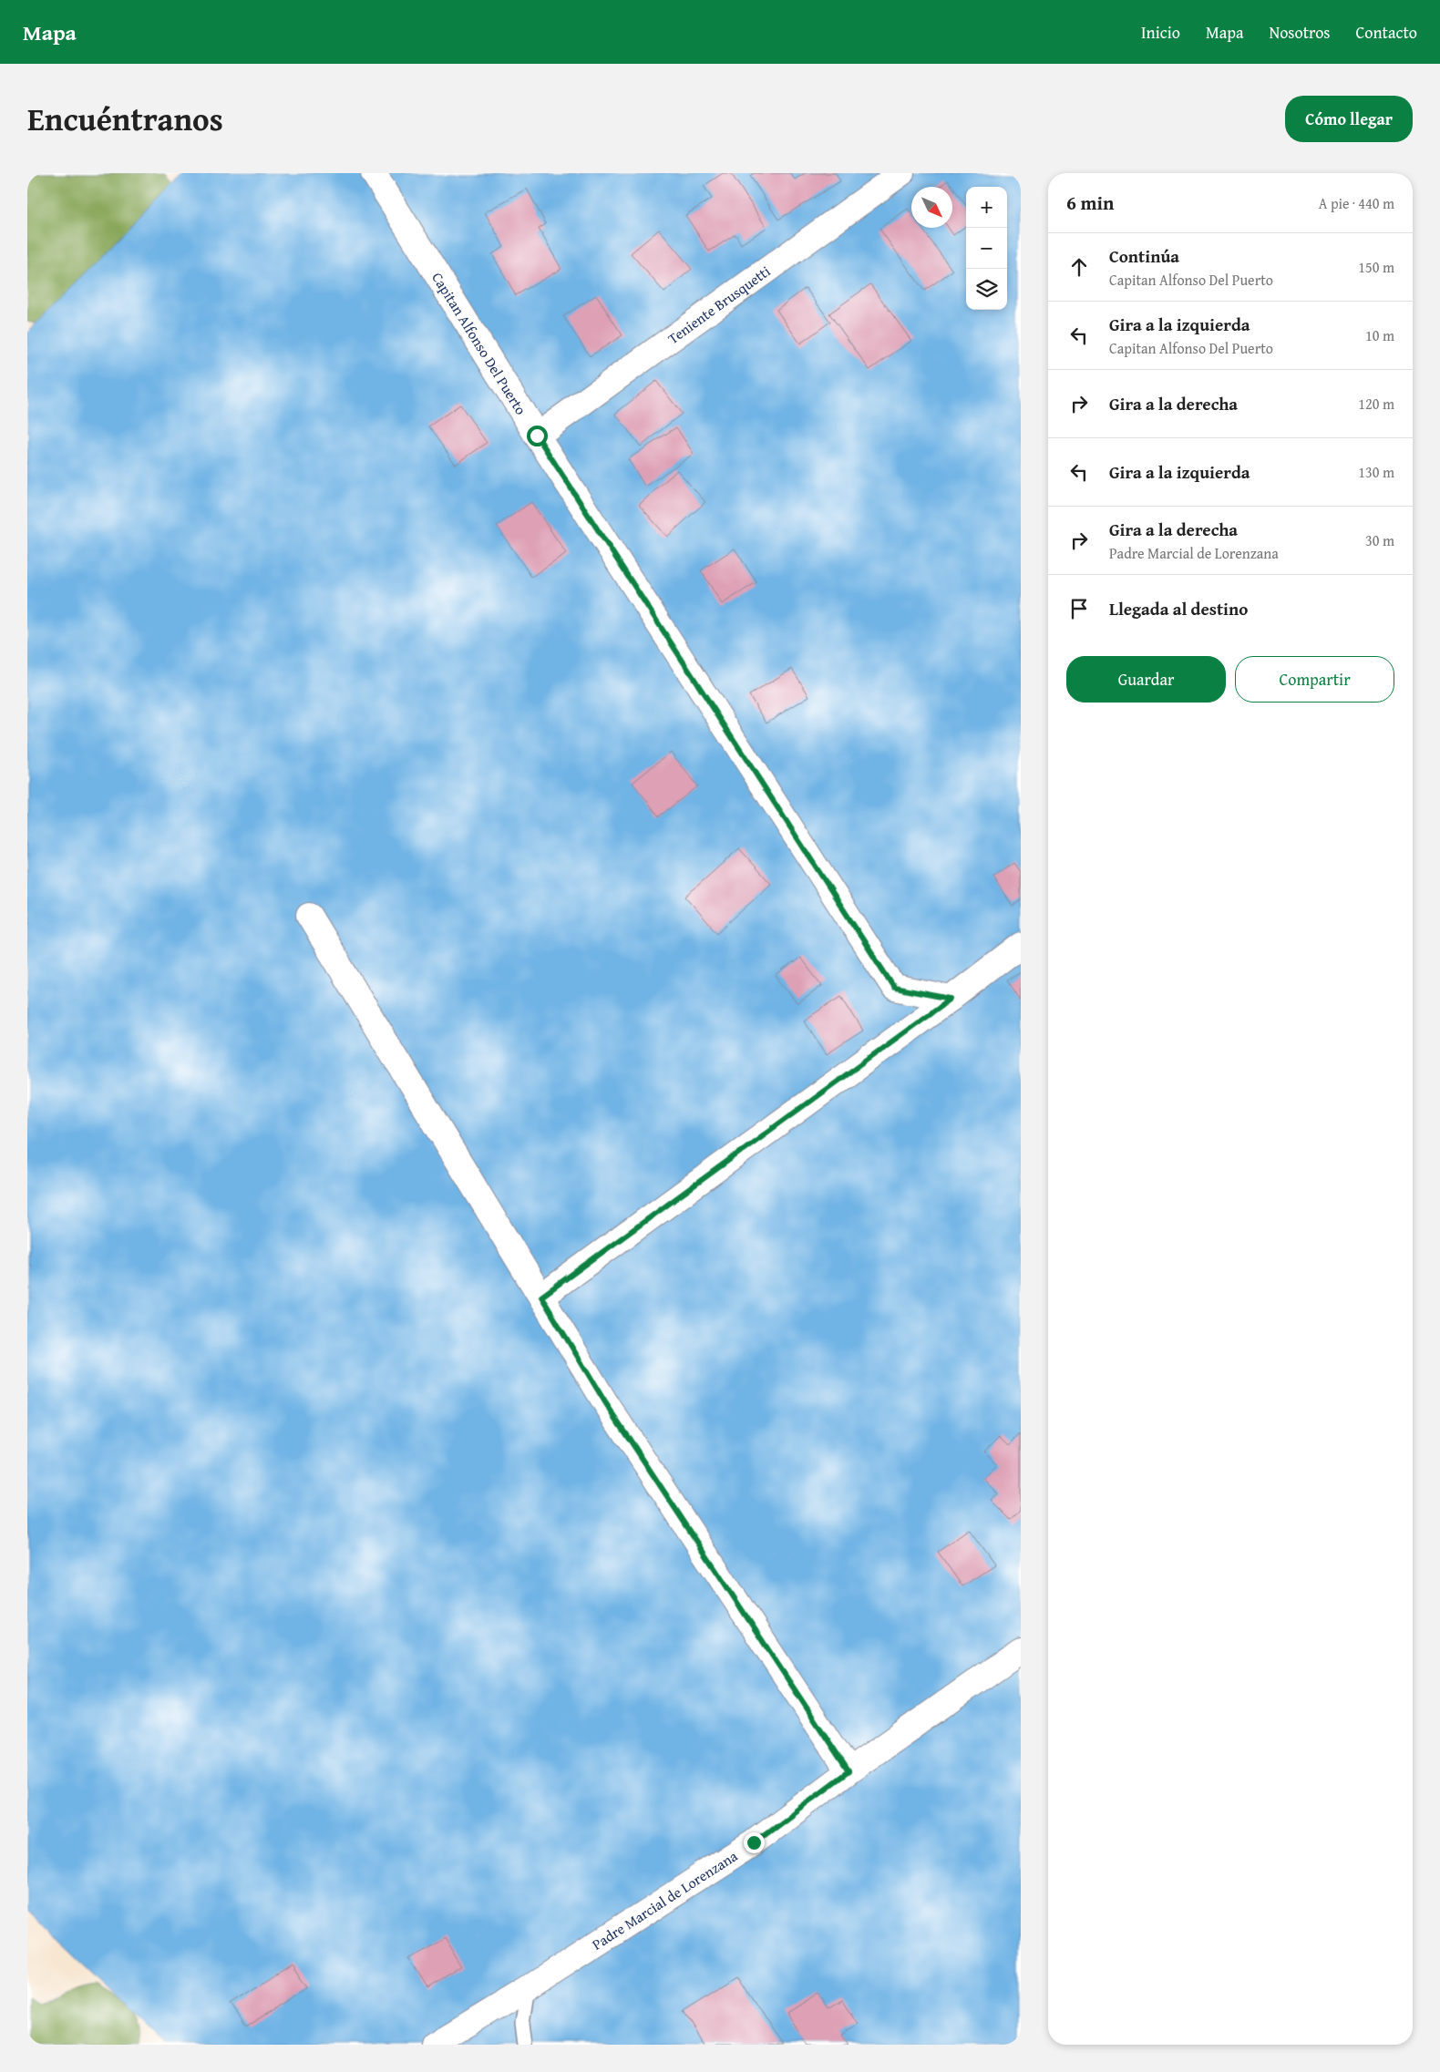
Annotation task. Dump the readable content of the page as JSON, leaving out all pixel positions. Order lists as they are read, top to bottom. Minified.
{"streets":{"street":["Teniente Brusquetti","Capitan Alfonso Del Puerto","Padre Marcial de Lorenzana"]},"crossings":[["Teniente Brusquetti","Capitan Alfonso Del Puerto"]],"north":"bottom right","page":{"header":"Mapa","nav":["Inicio","Mapa","Nosotros","Contacto"],"title":"Encuéntranos","buttons":["Cómo llegar",["Guardar","Compartir"]],"heading":["6 min","A pie · 440 m"],"map_buttons":["+","−"],"list":[["Continúa","Capitan Alfonso Del Puerto","150 m"],["Gira a la izquierda","Capitan Alfonso Del Puerto","10 m"],["Gira a la derecha","120 m"],["Gira a la izquierda","130 m"],["Gira a la derecha","Padre Marcial de Lorenzana","30 m"],"Llegada al destino"]}}
